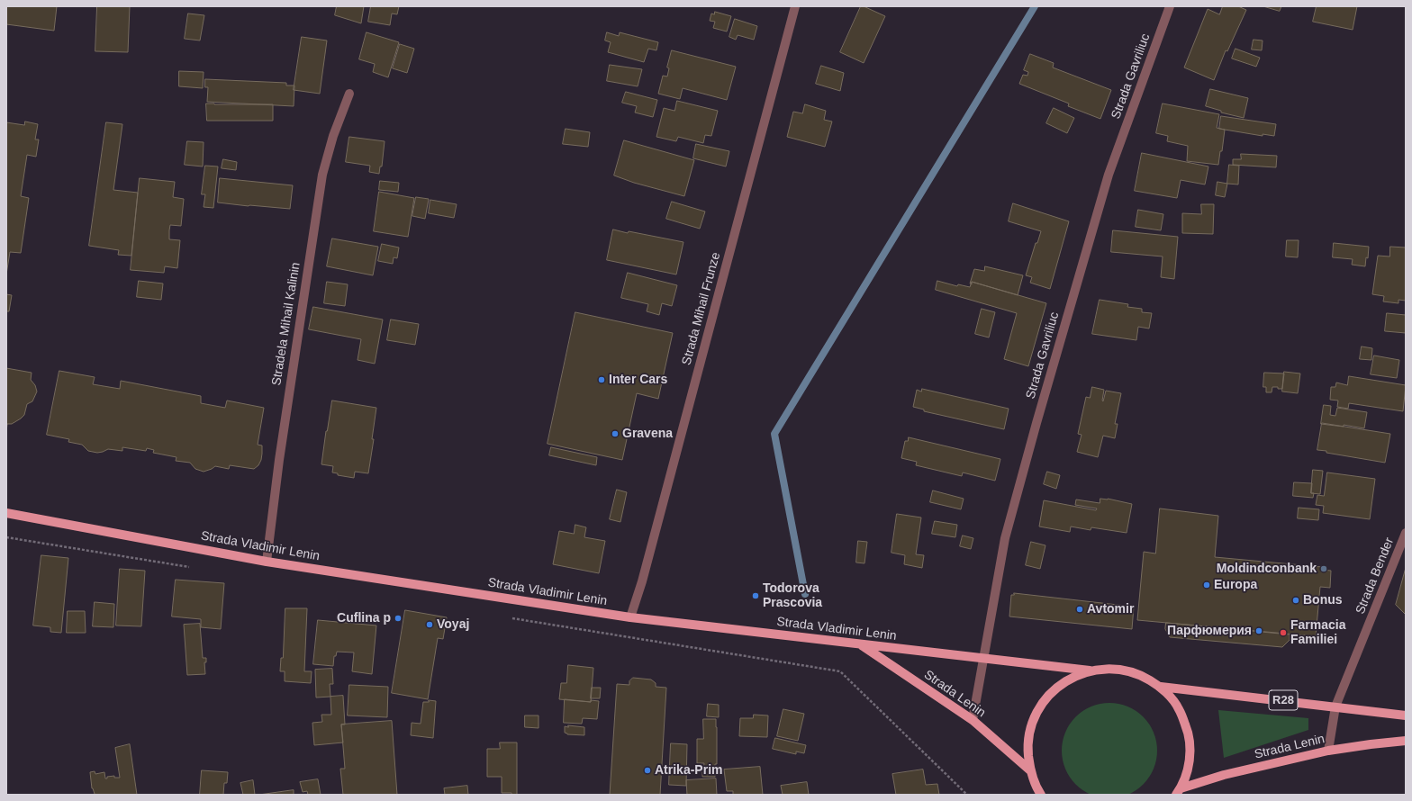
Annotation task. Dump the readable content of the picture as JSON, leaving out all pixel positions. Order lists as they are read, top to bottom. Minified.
{"streets":{"main road":["Strada Vladimir Lenin","Strada Lenin","R28"],"street":["Strada Gavriliuc","Strada Mihail Frunze","Stradela Mihail Kalinin","Strada Bender"]},"crossings":[["Strada Gavriliuc","Strada Vladimir Lenin"],["Strada Gavriliuc","Strada Lenin"],["Strada Mihail Frunze","Strada Vladimir Lenin"],["Stradela Mihail Kalinin","Strada Vladimir Lenin"],["Strada Vladimir Lenin","Strada Lenin"],["Strada Vladimir Lenin","R28"],["Strada Bender","Strada Lenin"],["Strada Bender","R28"],["Strada Lenin","R28"]],"places":["Inter Cars","Gravena","Moldindconbank","Europa","Todorova Prascovia","Bonus","Avtomir","Cuflina p","Voyaj","Парфюмерия","Farmacia Familiei","Atrika-Prim"]}
